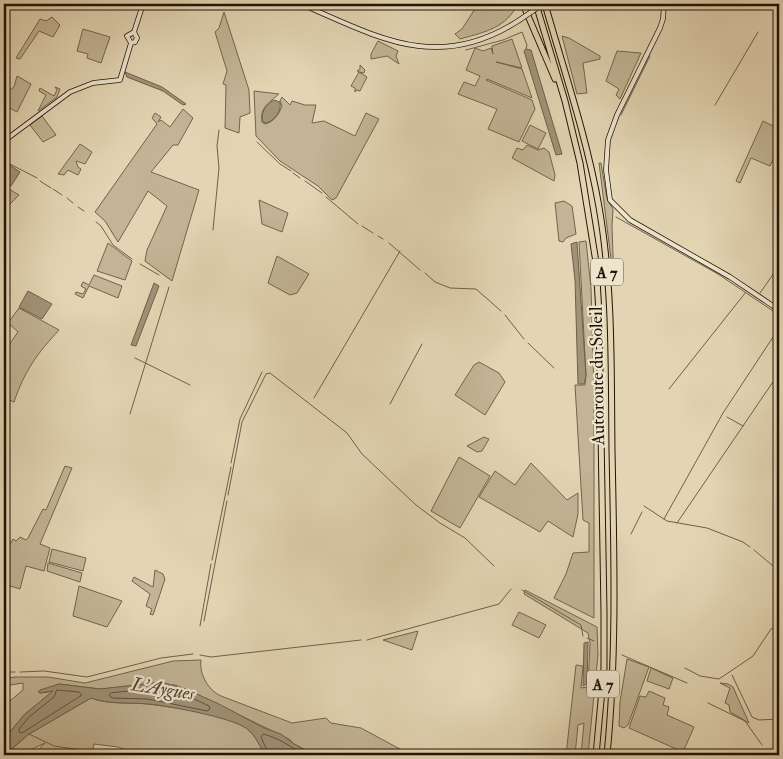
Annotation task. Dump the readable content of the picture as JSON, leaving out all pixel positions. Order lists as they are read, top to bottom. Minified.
{"streets":{"highway":["A 7","Autoroute du Soleil"]},"water":["L'Aygues"]}
